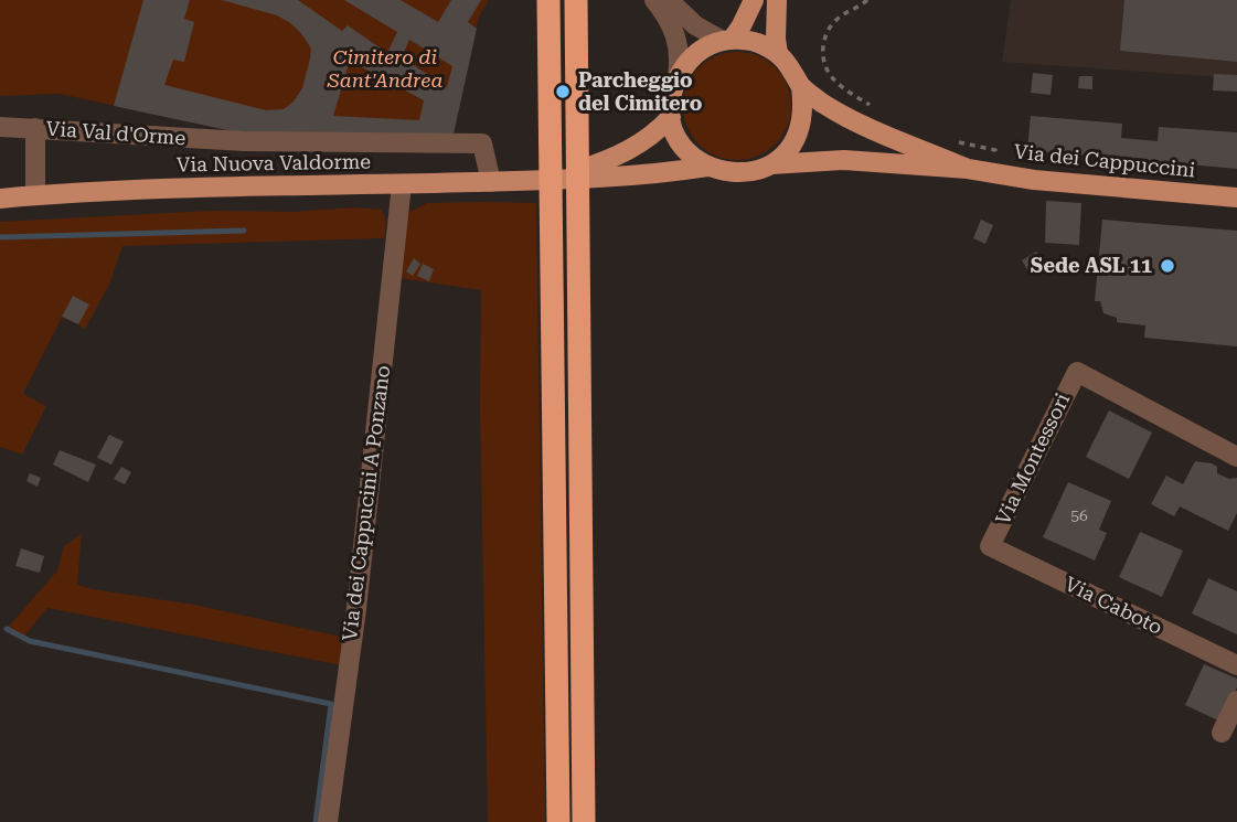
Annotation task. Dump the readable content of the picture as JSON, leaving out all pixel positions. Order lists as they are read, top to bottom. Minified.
{"streets":{"main road":["Via dei Cappuccini","Via Nuova Valdorme"],"street":["Via Val d'Orme","Via Montessori","Via dei Cappucini A Ponzano","Via Caboto"]},"crossings":[["Via Val d'Orme","Via Nuova Valdorme"],["Via dei Cappuccini","Via Nuova Valdorme"],["Via Nuova Valdorme","Via dei Cappucini A Ponzano"],["Via Montessori","Via Caboto"]],"parks":["Cimitero di Sant'Andrea"],"places":["Parcheggio del Cimitero","Sede ASL 11"],"house_numbers":["56"]}
